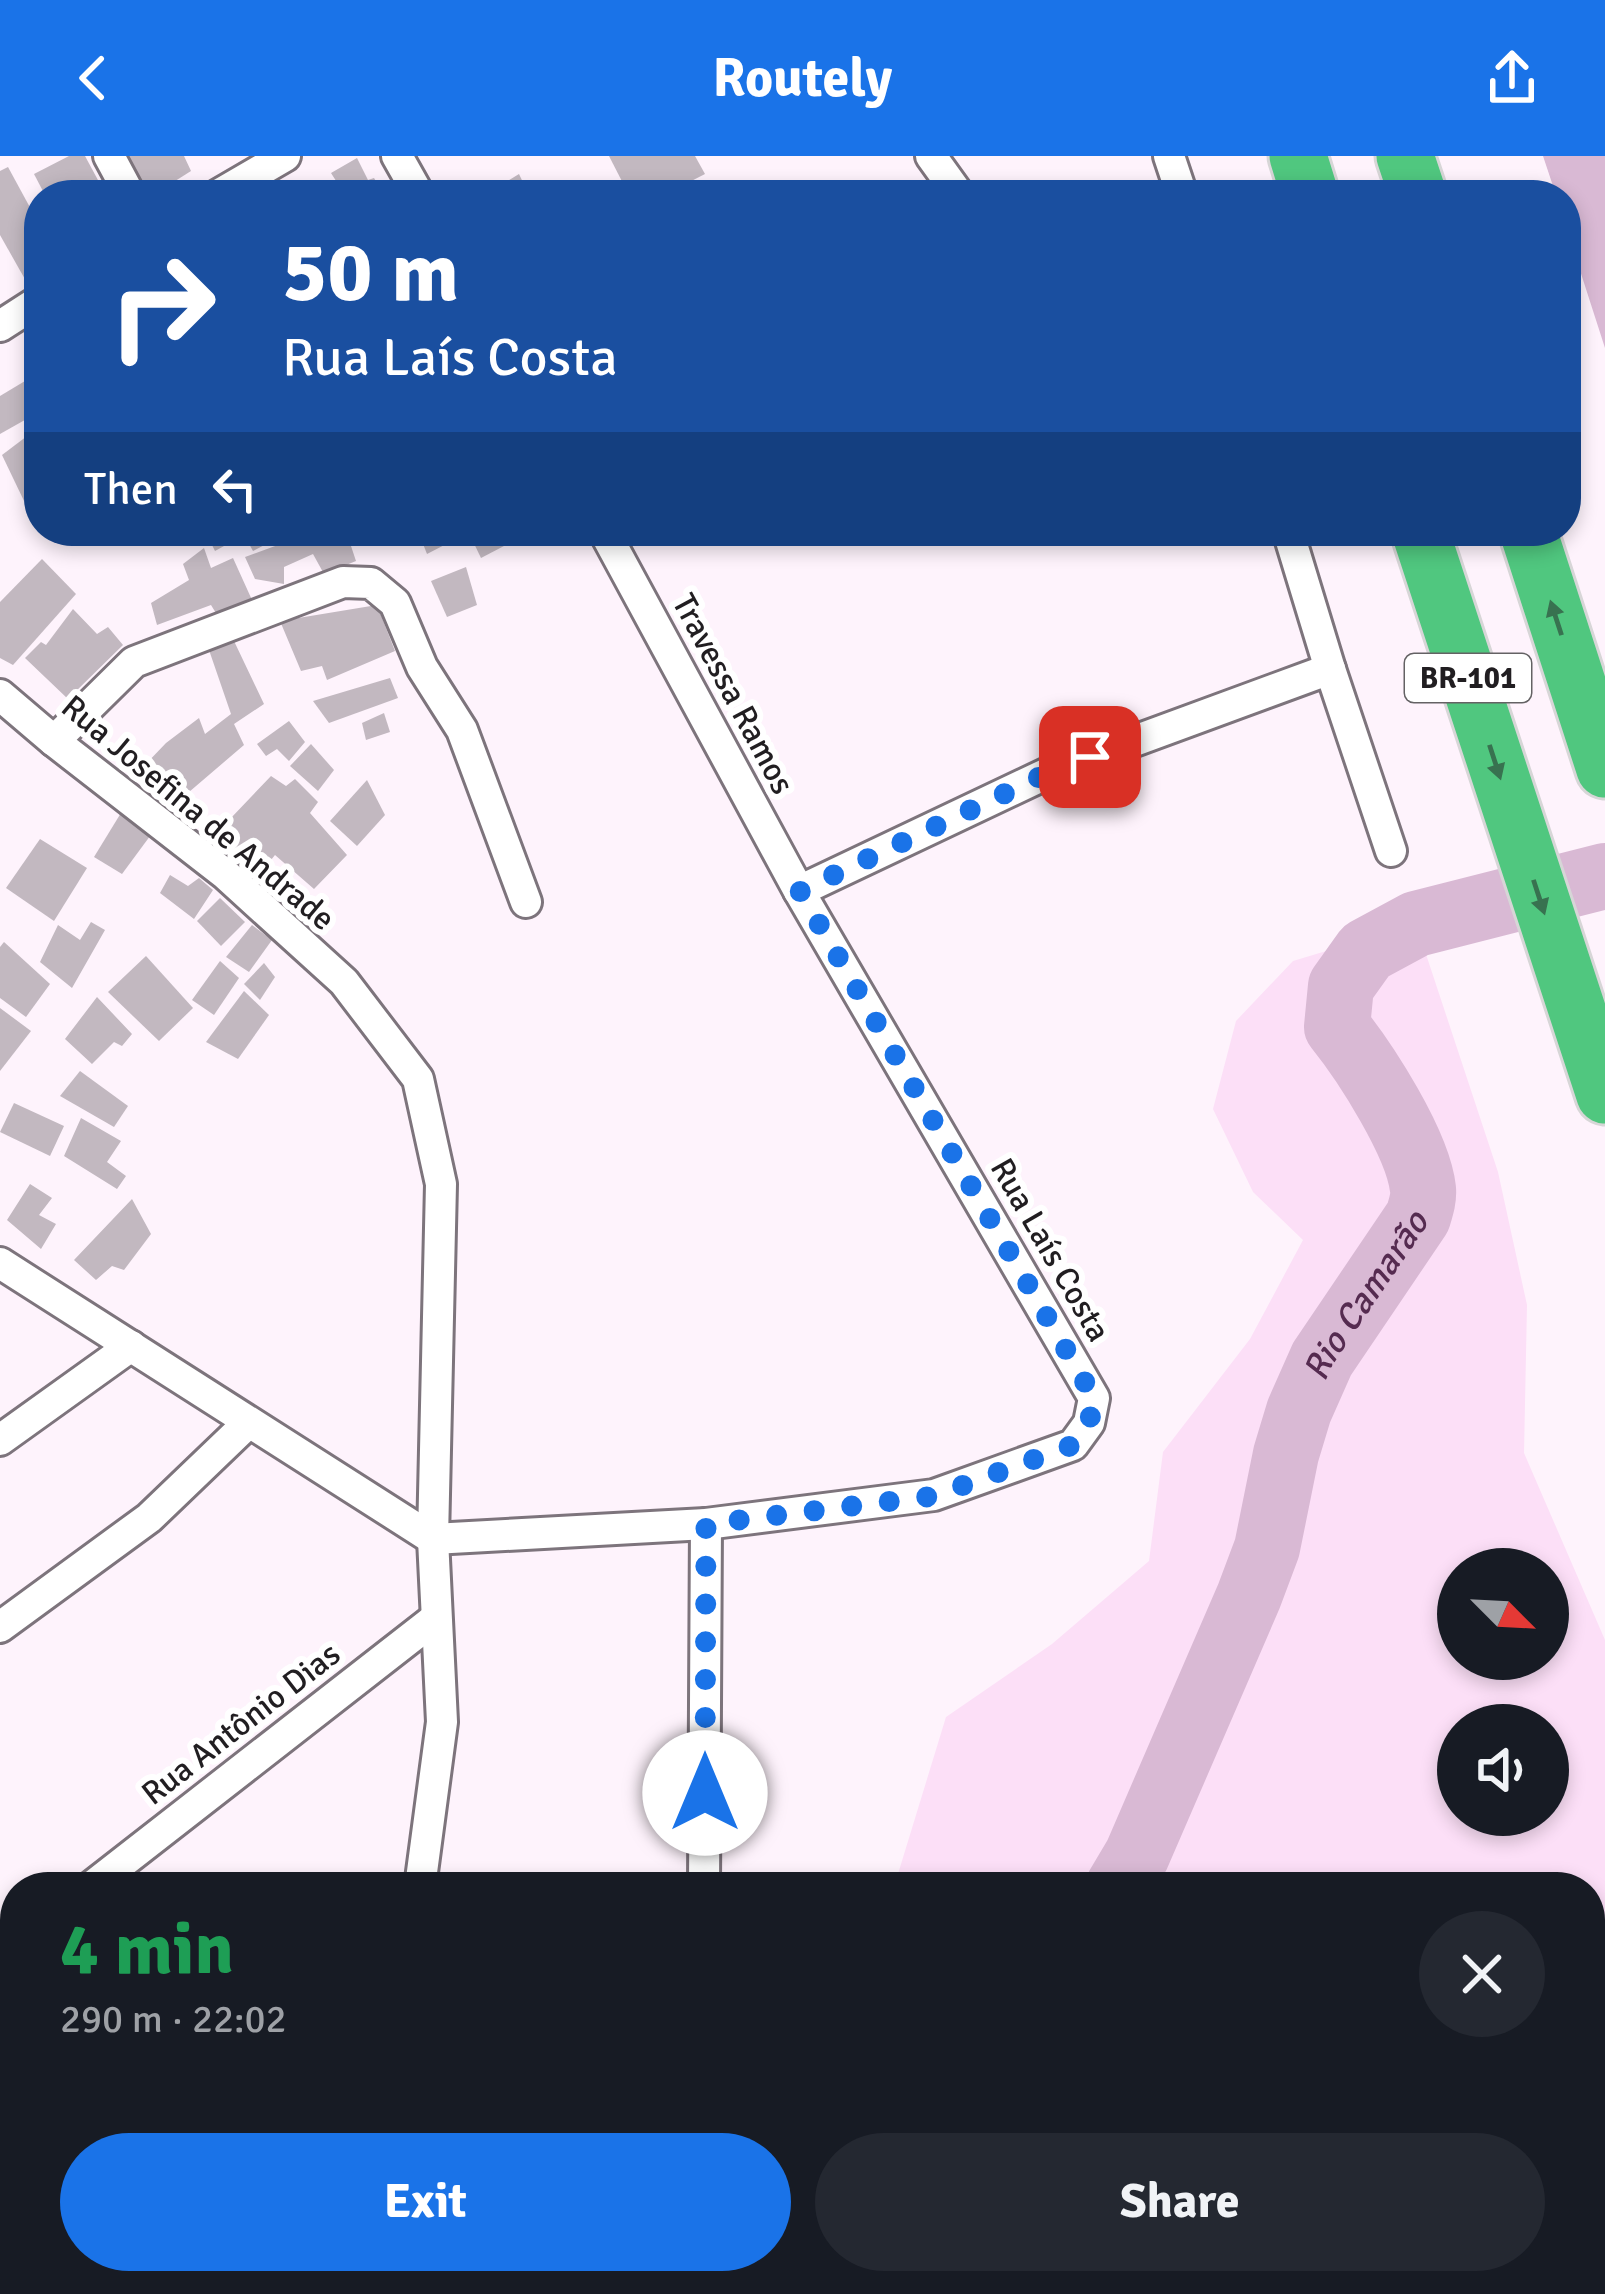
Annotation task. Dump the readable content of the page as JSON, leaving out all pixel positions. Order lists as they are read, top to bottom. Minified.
{"streets":{"highway":["BR-101"],"street":["Travessa Ramos","Rua Josefina de Andrade","Rua Laís Costa","Rua Antônio Dias"]},"crossings":[["Travessa Ramos","Rua Laís Costa"],["Rua Josefina de Andrade","Rua Laís Costa"],["Rua Josefina de Andrade","Rua Antônio Dias"]],"water":["Rio Camarão"],"north":"bottom right","page":{"header":"Routely","turn":["50 m","Rua Laís Costa"],"then":"Then","heading":["4 min","290 m · 22:02"],"buttons":["Exit","Share"]}}
